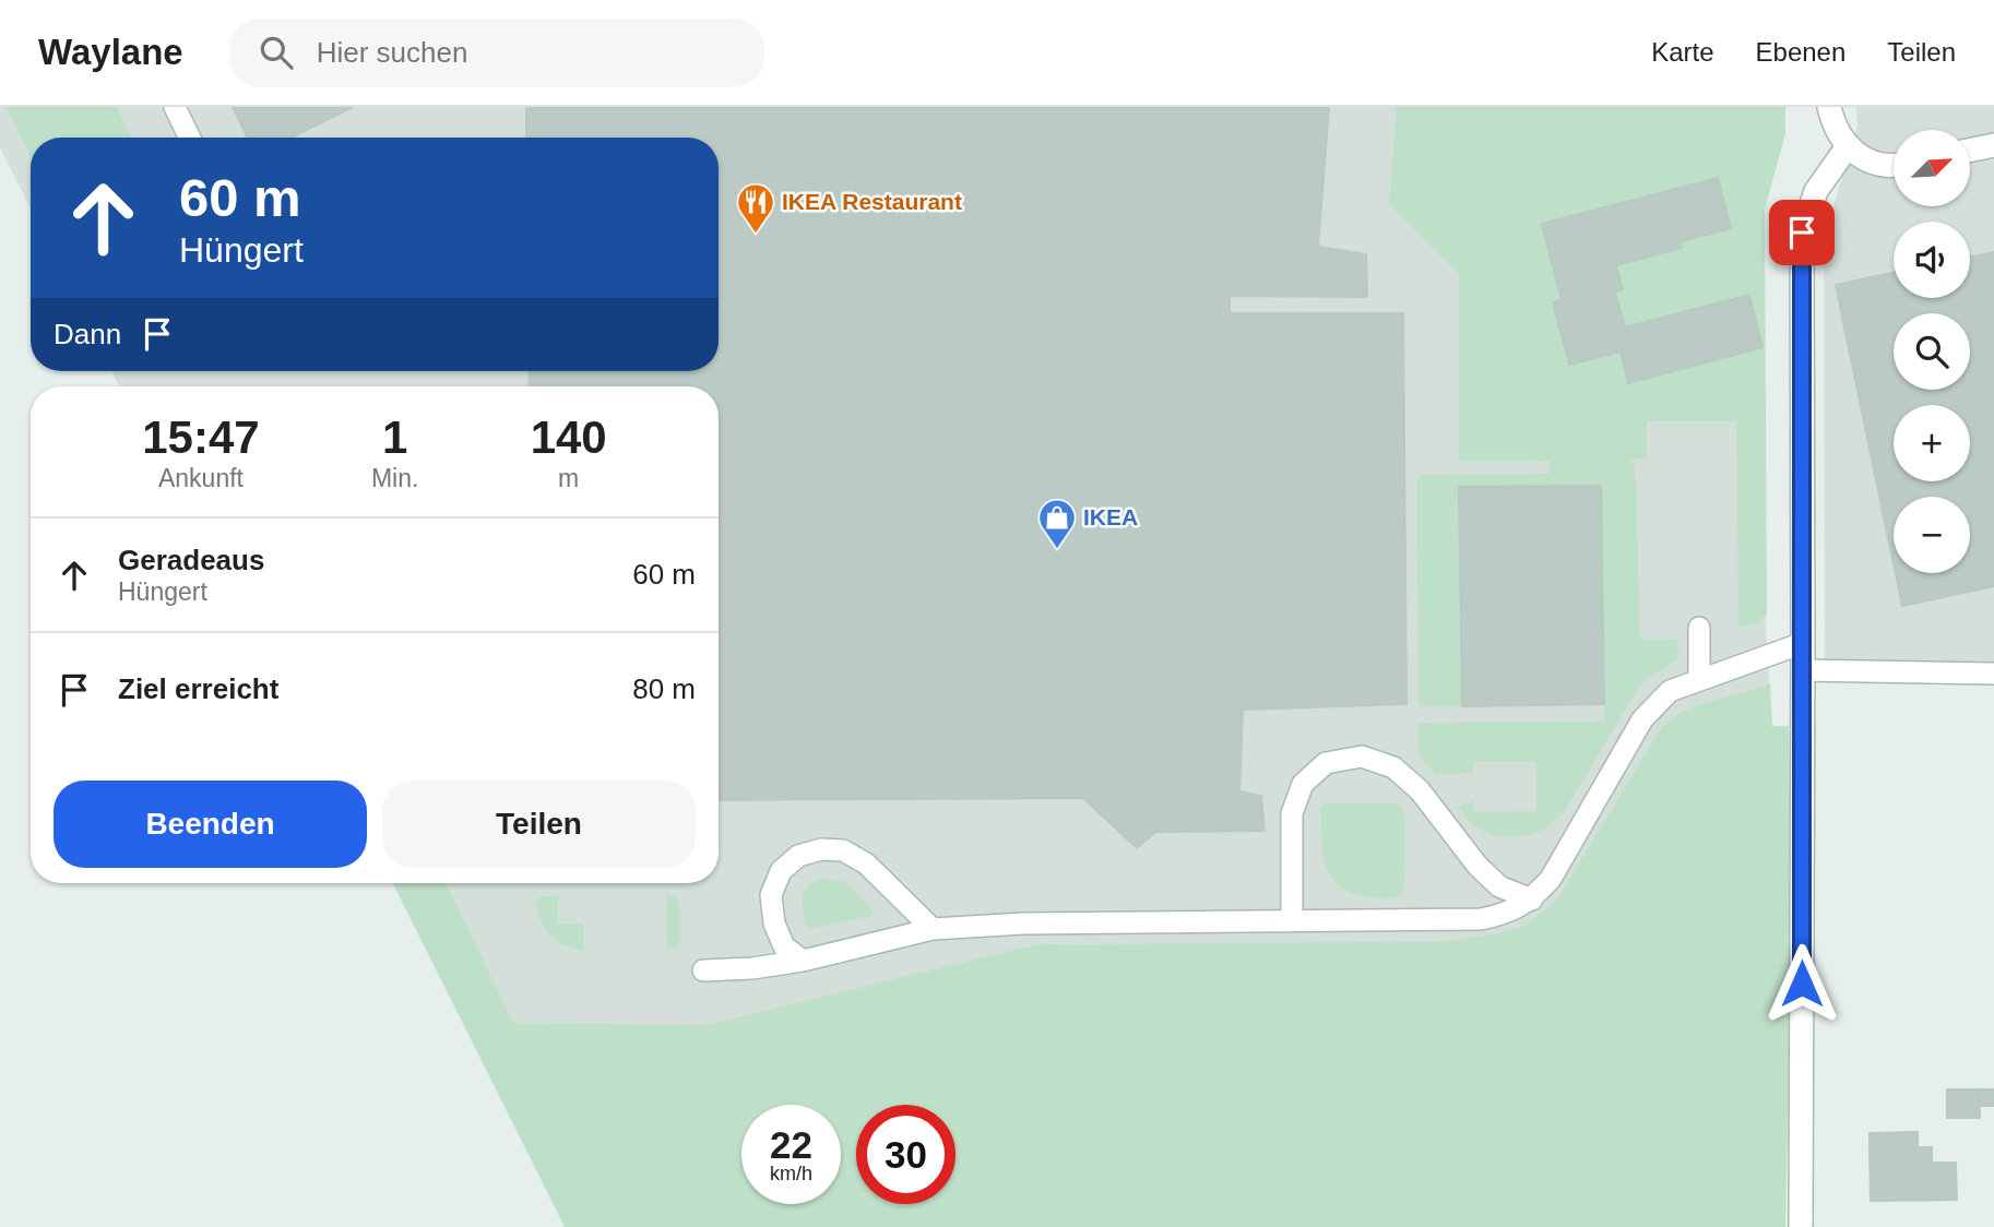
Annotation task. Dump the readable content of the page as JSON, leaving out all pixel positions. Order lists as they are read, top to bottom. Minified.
{"places":{"restaurant":["IKEA Restaurant"],"shop":["IKEA"]},"north":"top right","page":{"header":"Waylane","search":"Hier suchen","nav":["Karte","Ebenen","Teilen"],"map_buttons":["+","−"],"turn":["60 m","Hüngert"],"then":"Dann","eta":["15:47","Ankunft","1","Min.","140","m"],"list":[{"name":"Geradeaus","note":"Hüngert","value":"60 m"},{"name":"Ziel erreicht","value":"80 m"}],"buttons":["Beenden","Teilen"],"speed":"22 km/h","limit":"30"}}
